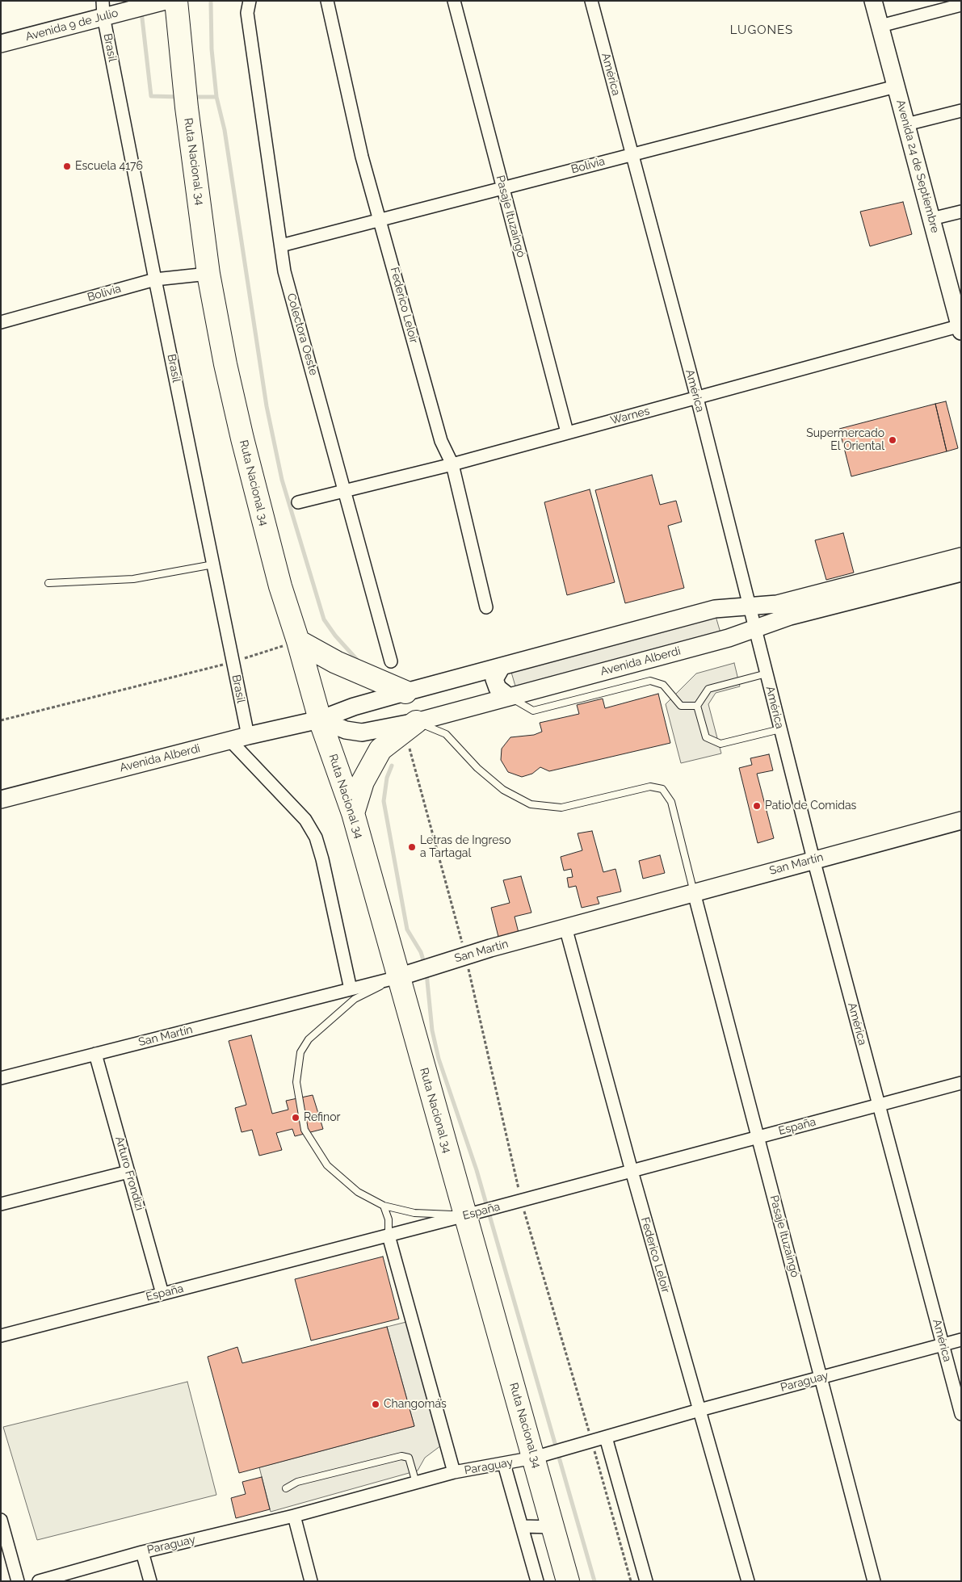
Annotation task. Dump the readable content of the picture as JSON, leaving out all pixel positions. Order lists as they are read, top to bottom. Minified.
{"streets":{"highway":["Ruta Nacional 34"],"main road":["Avenida 9 de Julio","Avenida 24 de Septiembre","Avenida Alberdi","San Martín"],"street":["Brasil","América","Bolivia","Pasaje Ituzaingó","Federico Leloir","Colectora Oeste","Warnes","España","Arturo Frondizi","Paraguay"]},"crossings":[["Avenida 9 de Julio","Brasil"],["Brasil","Bolivia"],["Brasil","Avenida Alberdi"],["América","Bolivia"],["América","Warnes"],["América","Avenida Alberdi"],["América","San Martín"],["América","España"],["América","Paraguay"],["Ruta Nacional 34","Bolivia"],["Ruta Nacional 34","Avenida Alberdi"],["Ruta Nacional 34","San Martín"],["Ruta Nacional 34","España"],["Ruta Nacional 34","Paraguay"],["Bolivia","Avenida 24 de Septiembre"],["Bolivia","Pasaje Ituzaingó"],["Bolivia","Federico Leloir"],["Bolivia","Colectora Oeste"],["Avenida 24 de Septiembre","Warnes"],["Pasaje Ituzaingó","Warnes"],["Pasaje Ituzaingó","San Martín"],["Pasaje Ituzaingó","España"],["Pasaje Ituzaingó","Paraguay"],["Federico Leloir","Warnes"],["Federico Leloir","San Martín"],["Federico Leloir","España"],["Federico Leloir","Paraguay"],["Colectora Oeste","Warnes"],["San Martín","Arturo Frondizi"],["España","Arturo Frondizi"]],"districts":["LUGONES"],"places":["Escuela 4176","Supermercado El Oriental","Patio de Comidas","Letras de Ingreso a Tartagal","Refinor","Changomás"]}
